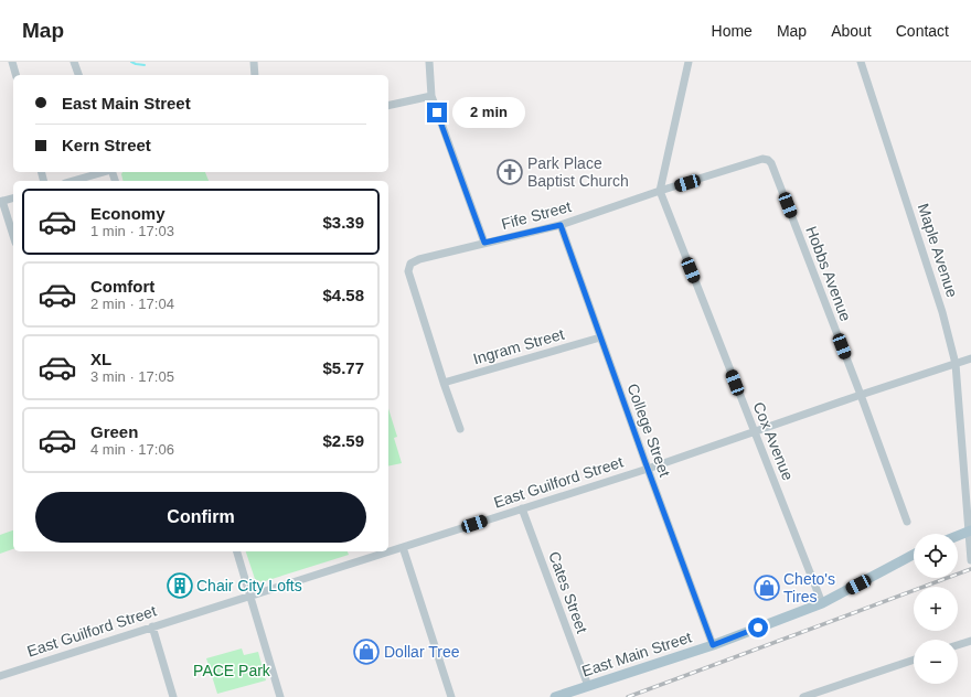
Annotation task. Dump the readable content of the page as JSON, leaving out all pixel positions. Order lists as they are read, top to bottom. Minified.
{"streets":{"main road":["East Main Street"],"street":["Fife Street","Maple Avenue","Hobbs Avenue","Ingram Street","College Street","Cox Avenue","East Guilford Street","Cates Street"]},"crossings":[["Fife Street","Hobbs Avenue"],["Fife Street","Ingram Street"],["Fife Street","College Street"],["Fife Street","Cox Avenue"],["Maple Avenue","East Guilford Street"],["Hobbs Avenue","East Guilford Street"],["Ingram Street","College Street"],["College Street","East Guilford Street"],["College Street","East Main Street"],["Cox Avenue","East Guilford Street"],["Cox Avenue","East Main Street"],["East Guilford Street","Cates Street"],["Cates Street","East Main Street"]],"parks":["PACE Park"],"places":{"church":["Park Place Baptist Church"],"building":["Chair City Lofts"],"shop":["Cheto's Tires","Dollar Tree"]},"page":{"header":"Map","nav":["Home","Map","About","Contact"],"banner":["East Main Street","Kern Street"],"bubble":"2 min","list":[{"name":"Economy","note":"1 min · 17:03","value":"$3.39"},{"name":"Comfort","note":"2 min · 17:04","value":"$4.58"},{"name":"XL","note":"3 min · 17:05","value":"$5.77"},{"name":"Green","note":"4 min · 17:06","value":"$2.59"}],"buttons":"Confirm","map_buttons":["+","−"]}}
